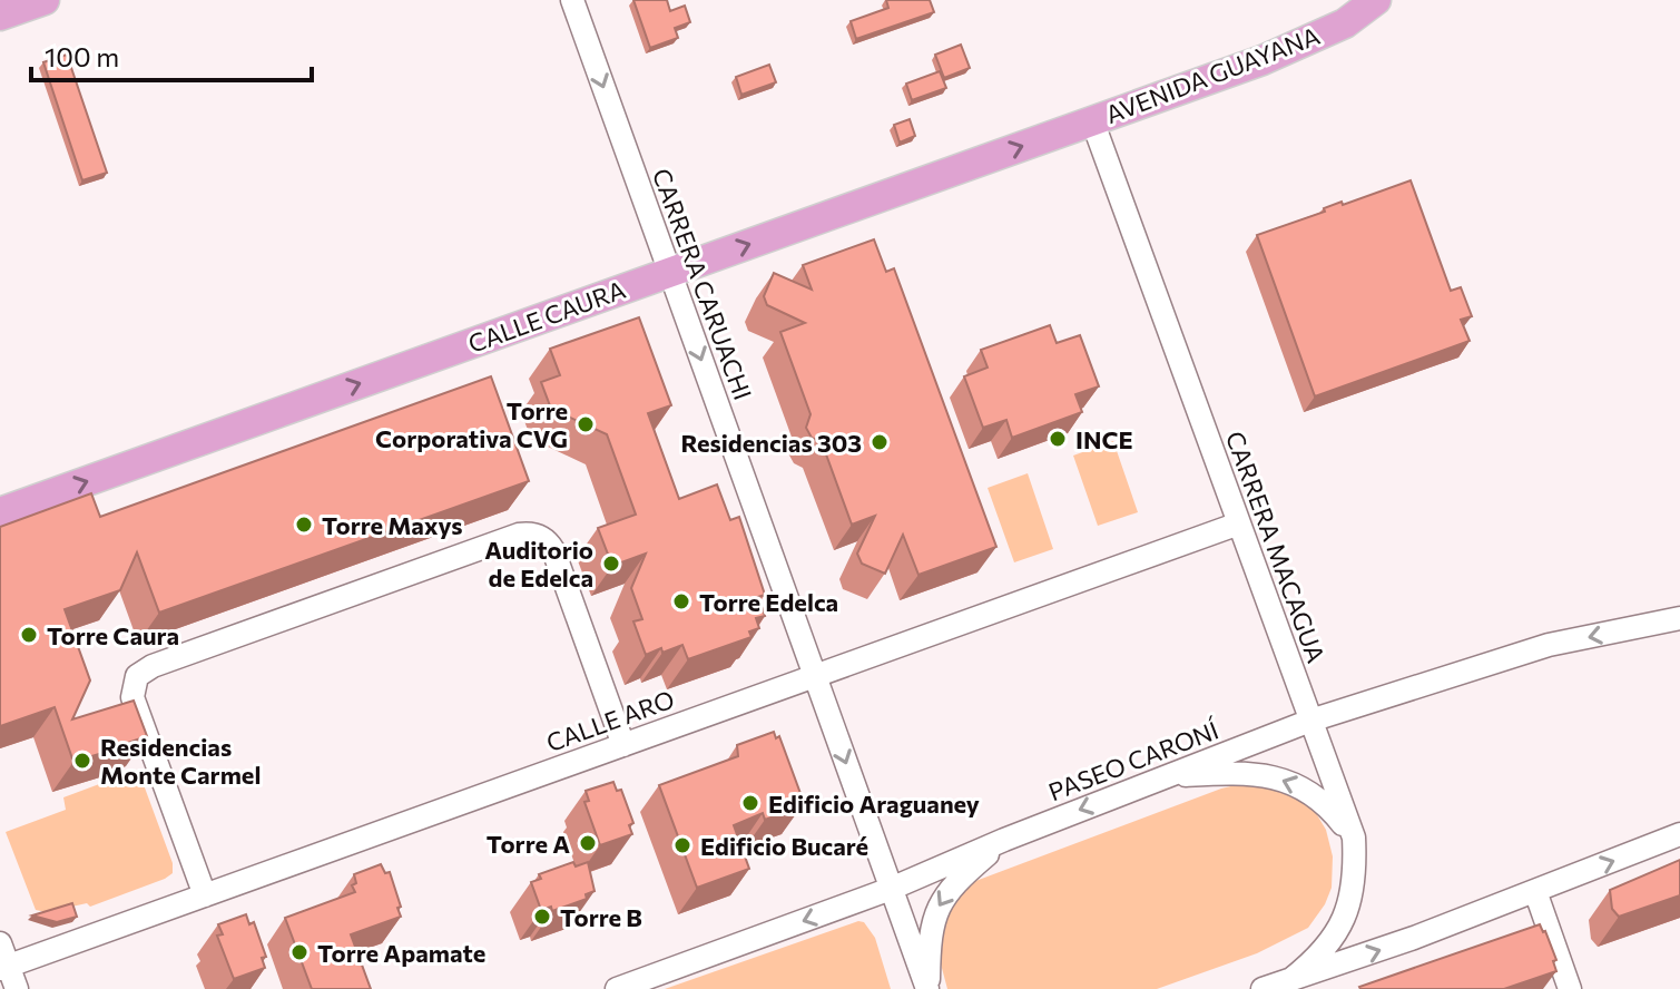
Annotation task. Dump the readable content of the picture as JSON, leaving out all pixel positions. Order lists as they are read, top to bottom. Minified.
{"streets":{"main road":["AVENIDA GUAYANA","CALLE CAURA"],"street":["CARRERA CARUACHI","CARRERA MACAGUA","CALLE ARO","PASEO CARONÍ"]},"crossings":[["AVENIDA GUAYANA","CALLE CAURA"],["AVENIDA GUAYANA","CARRERA MACAGUA"],["CARRERA CARUACHI","CALLE CAURA"],["CARRERA CARUACHI","CALLE ARO"],["CARRERA CARUACHI","PASEO CARONÍ"],["CALLE CAURA","CARRERA MACAGUA"],["CARRERA MACAGUA","CALLE ARO"],["CARRERA MACAGUA","PASEO CARONÍ"]],"one_way":["CARRERA CARUACHI","CALLE CAURA","PASEO CARONÍ"],"places":["Torre Corporativa CVG","INCE","Residencias 303","Torre Maxys","Auditorio de Edelca","Torre Edelca","Torre Caura","Residencias Monte Carmel","Edificio Araguaney","Torre A","Edificio Bucaré","Torre B","Torre Apamate"],"scale_bar":"100 m"}
